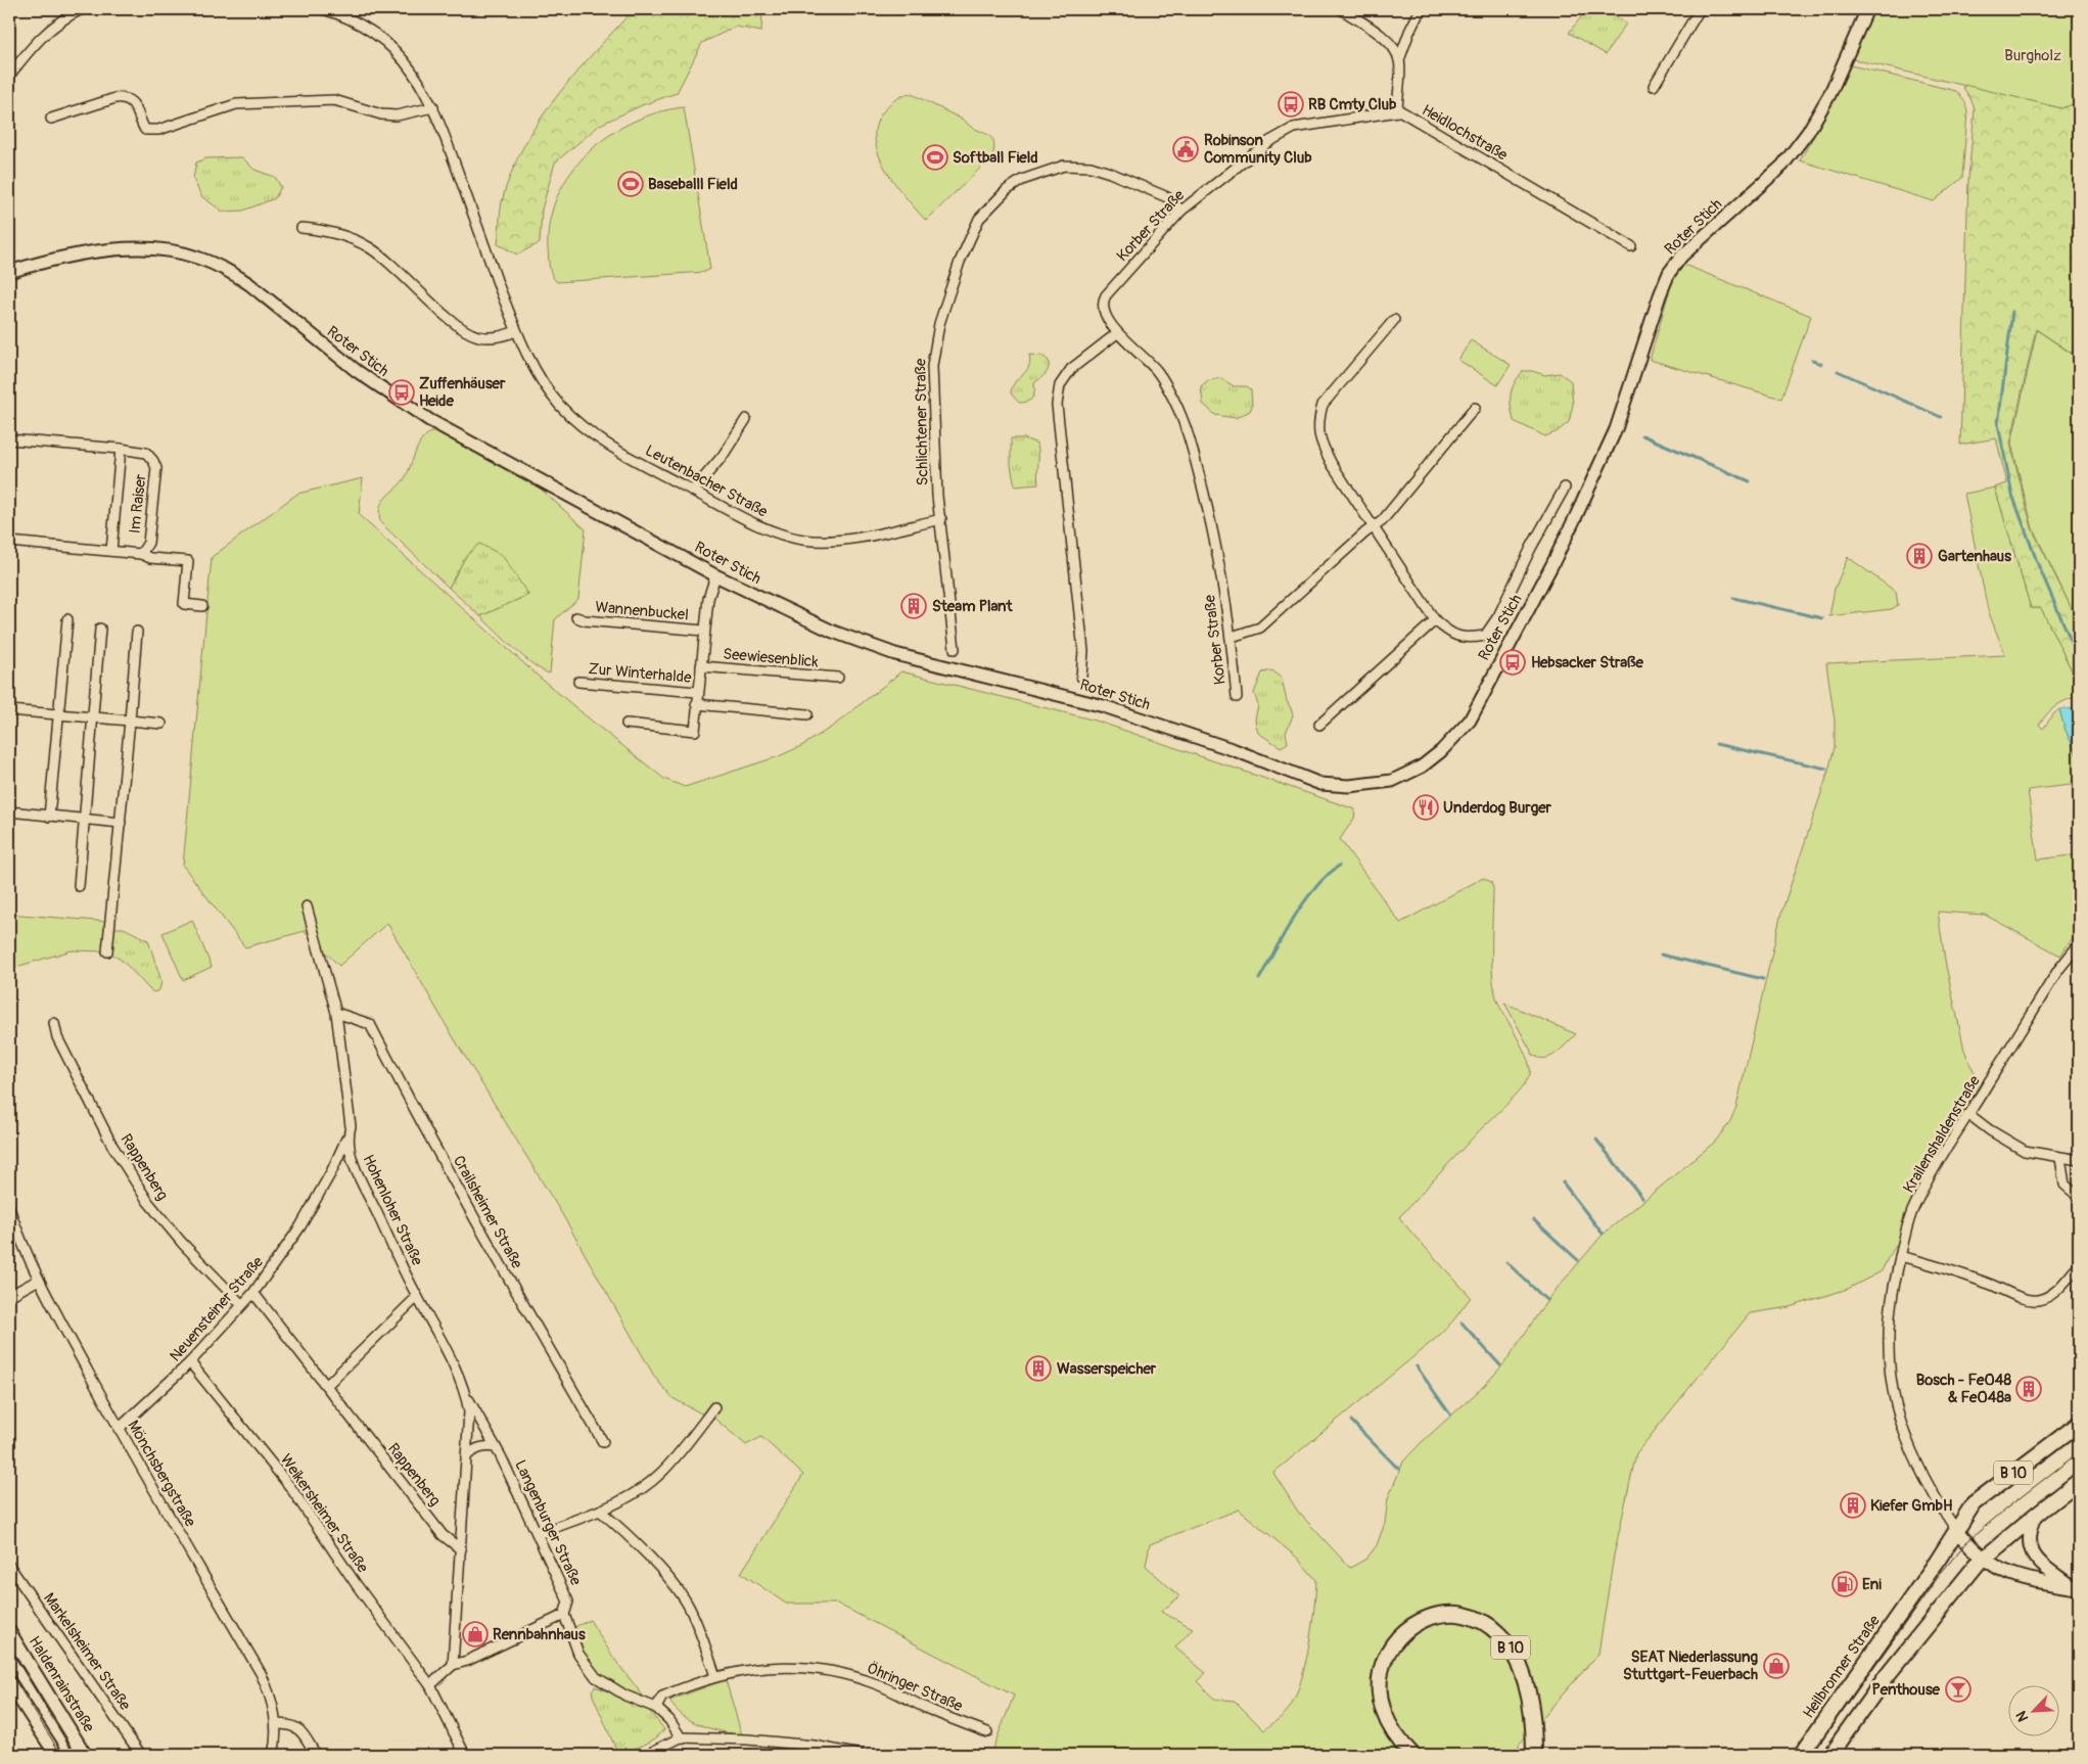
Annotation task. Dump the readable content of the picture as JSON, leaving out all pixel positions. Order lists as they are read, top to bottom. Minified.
{"streets":{"main road":["B 10","Heilbronner Straße","Haldenrainstraße"],"street":["Heidlochstraße","Korber Straße","Roter Stich","Schlichtener Straße","Leutenbacher Straße","Im Raiser","Wannenbuckel","Seewiesenblick","Zur Winterhalde","Krailenshaldenstraße","Rappenberg","Hohenloher Straße","Crailsheimer Straße","Neuensteiner Straße","Mönchsbergstraße","Weikersheimer Straße","Langenburger Straße","Markelsheimer Straße","Öhringer Straße"]},"crossings":[["Heidlochstraße","Korber Straße"],["Korber Straße","Schlichtener Straße"],["Schlichtener Straße","Leutenbacher Straße"],["Krailenshaldenstraße","Heilbronner Straße"],["Rappenberg","Hohenloher Straße"],["Rappenberg","Neuensteiner Straße"],["Hohenloher Straße","Crailsheimer Straße"],["Hohenloher Straße","Neuensteiner Straße"],["Hohenloher Straße","Langenburger Straße"],["Neuensteiner Straße","Mönchsbergstraße"],["Neuensteiner Straße","Weikersheimer Straße"],["Langenburger Straße","Öhringer Straße"]],"parks":["Burgholz"],"places":{"bus stop":["RB Cmty Club","Zuffenhäuser Heide","Hebsacker Straße"],"public building":["Robinson Community Club"],"sports":["Softball Field","Baseballl Field"],"building":["Gartenhaus","Steam Plant","Wasserspeicher","Bosch - Fe048 & Fe048a","Kiefer GmbH"],"restaurant":["Underdog Burger"],"fuel station":["Eni"],"shop":["Rennbahnhaus","SEAT Niederlassung Stuttgart-Feuerbach"],"bar":["Penthouse"]},"north":"bottom left"}
